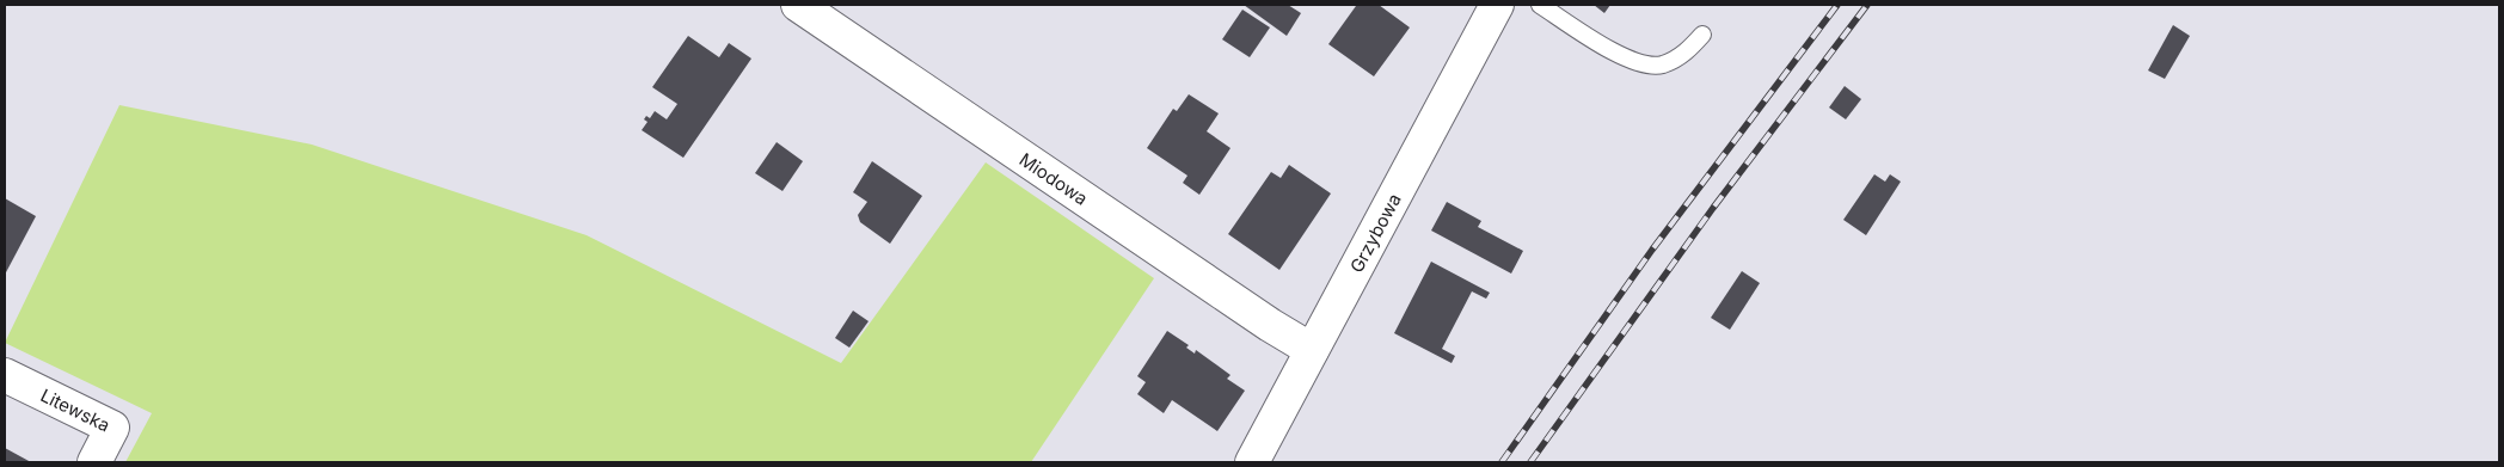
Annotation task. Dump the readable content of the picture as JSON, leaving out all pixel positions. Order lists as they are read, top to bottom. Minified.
{"streets":{"street":["Miodowa","Grzybowa","Litewska"]},"crossings":[["Miodowa","Grzybowa"]]}
